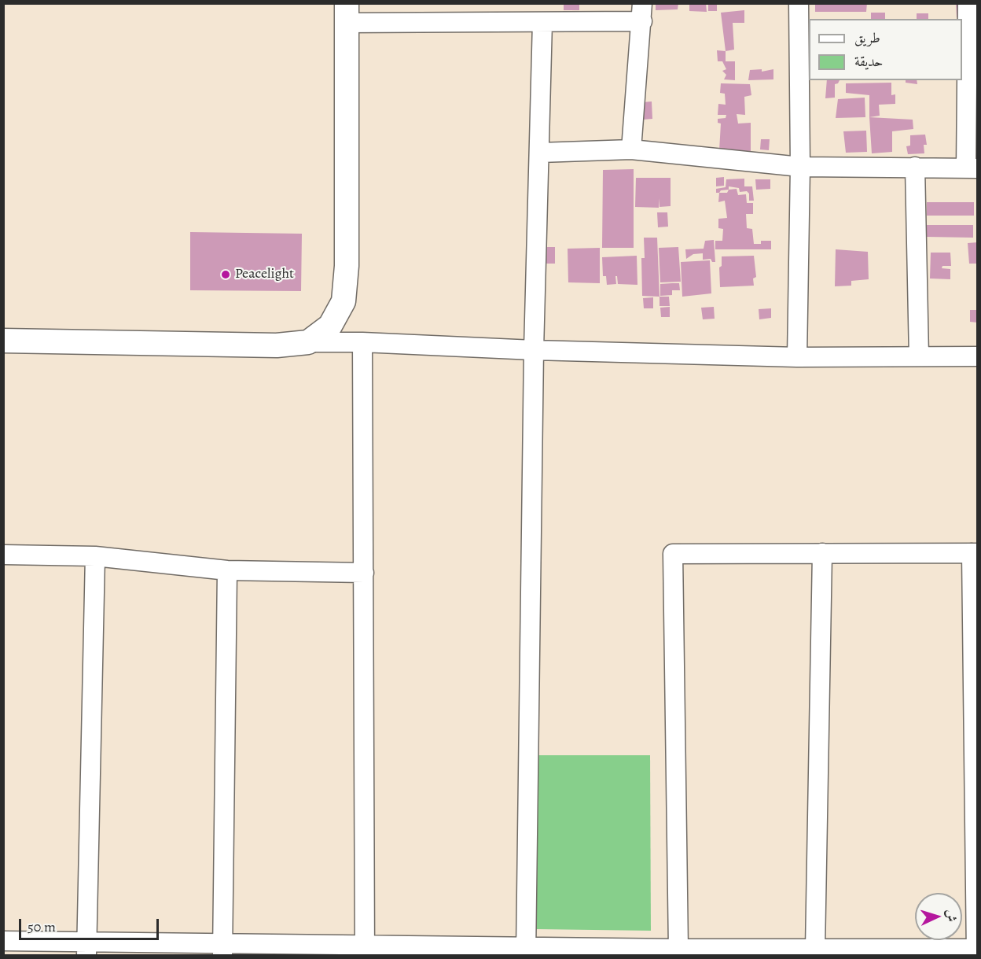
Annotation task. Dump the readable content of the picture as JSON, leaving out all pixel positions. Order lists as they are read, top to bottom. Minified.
{"places":["Peacelight"],"legend":["طريق","حديقة"],"scale_bar":"50 m","north":"right"}
